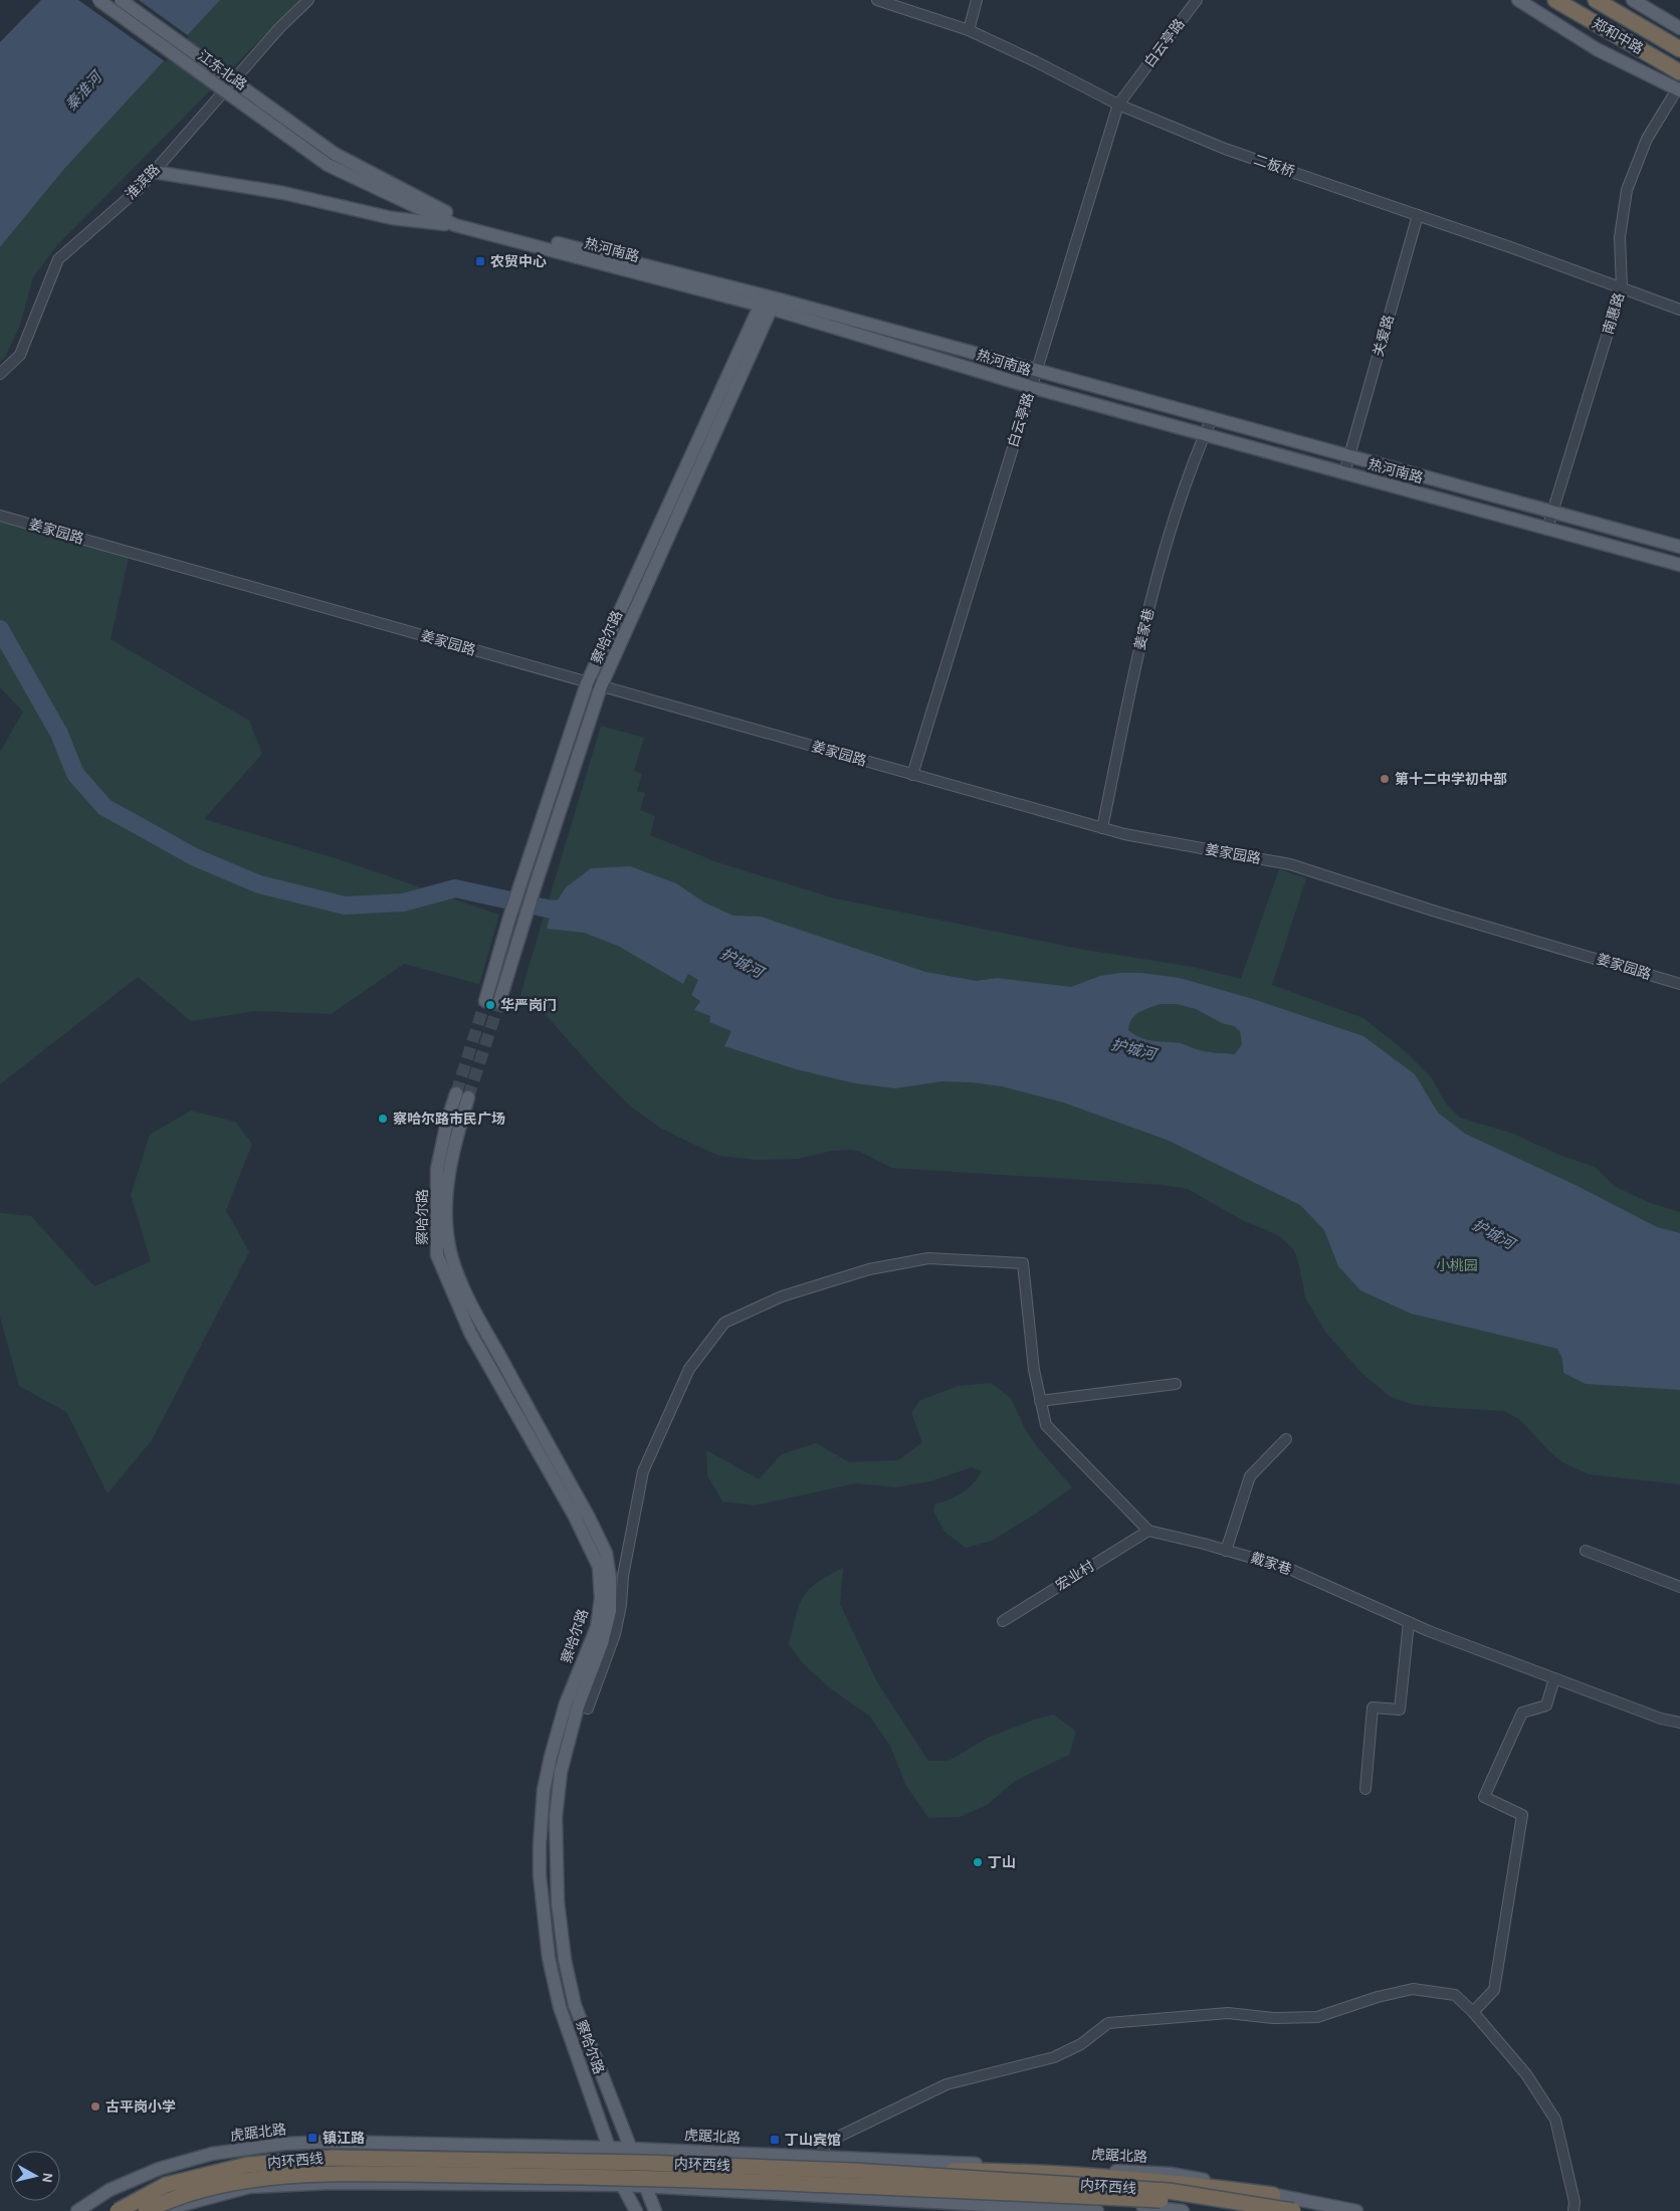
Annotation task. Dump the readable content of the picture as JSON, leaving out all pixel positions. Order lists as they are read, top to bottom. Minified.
{"streets":{"highway":["郑和中路","内环西线"],"main road":["江东北路","热河南路","察哈尔路","虎踞北路"],"street":["白云亭路","二板桥","淮滨路","南惠路","关爱路","姜家园路","姜家巷","戴家巷","宏业村"]},"crossings":[["白云亭路","二板桥"],["白云亭路","热河南路"],["白云亭路","姜家园路"],["江东北路","热河南路"],["二板桥","南惠路"],["二板桥","关爱路"],["热河南路","南惠路"],["热河南路","关爱路"],["热河南路","姜家巷"],["热河南路","察哈尔路"],["姜家园路","姜家巷"],["姜家园路","察哈尔路"],["察哈尔路","虎踞北路"],["戴家巷","宏业村"]],"water":["秦淮河","护城河"],"parks":["小桃园"],"places":{"transit":["农贸中心","镇江路","丁山宾馆"],"other":["第十二中学初中部","华严岗门","察哈尔路市民广场","丁山","古平岗小学"]},"north":"right"}
